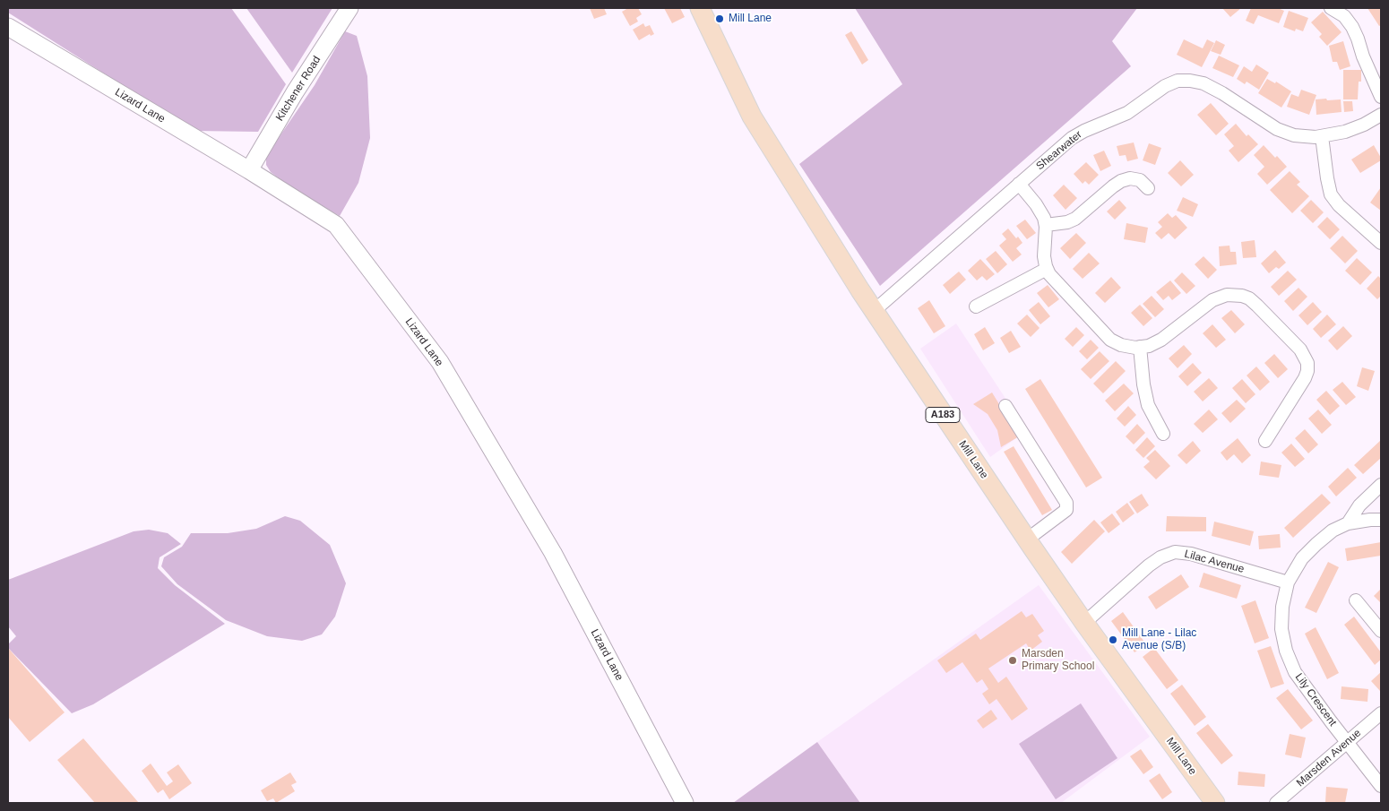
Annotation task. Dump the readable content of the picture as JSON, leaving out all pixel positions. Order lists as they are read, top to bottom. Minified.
{"streets":{"main road":["A183","Mill Lane"],"street":["Kitchener Road","Lizard Lane","Shearwater","Lilac Avenue","Lily Crescent","Marsden Avenue"]},"crossings":[["Kitchener Road","Lizard Lane"],["Shearwater","Mill Lane"],["Mill Lane","Lilac Avenue"],["Lilac Avenue","Lily Crescent"],["Lily Crescent","Marsden Avenue"]],"places":["Mill Lane","Mill Lane - Lilac Avenue (S/B)","Marsden Primary School"]}
